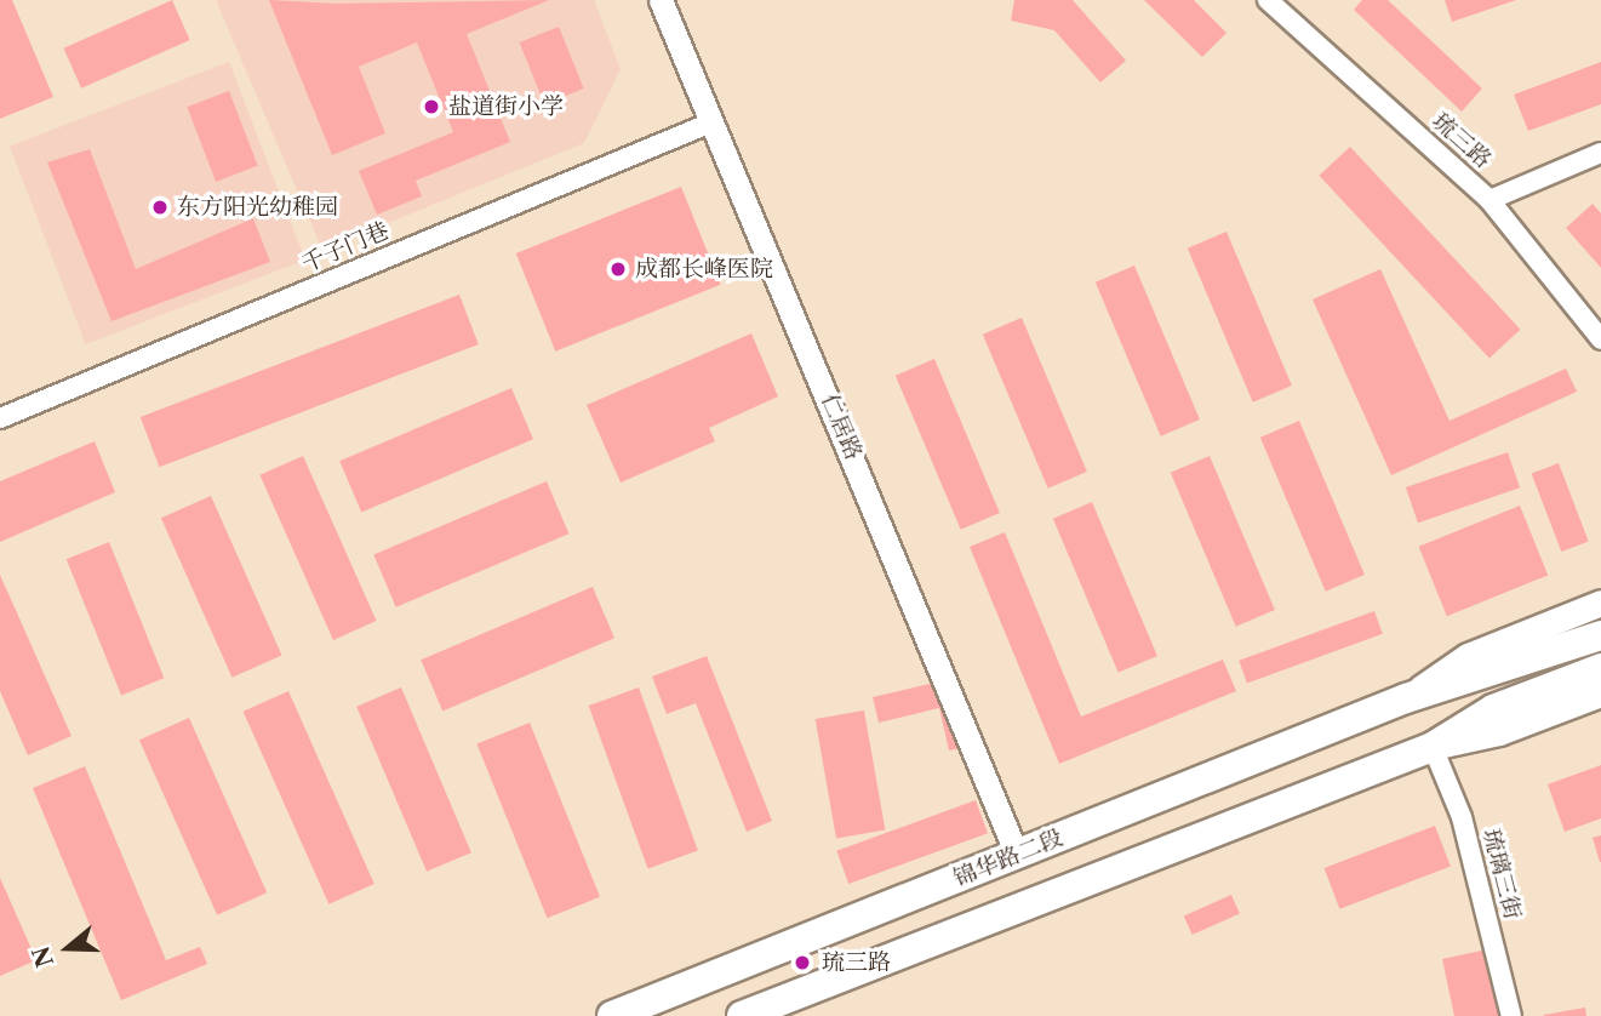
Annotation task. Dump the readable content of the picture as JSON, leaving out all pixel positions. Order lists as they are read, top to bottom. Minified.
{"streets":{"main road":["锦华路二段"],"street":["琉三路","千子门巷","仁居路","琉璃三街"]},"crossings":[["千子门巷","仁居路"],["仁居路","锦华路二段"]],"places":["盐道街小学","东方阳光幼稚园","成都长峰医院","琉三路"],"north":"left"}
